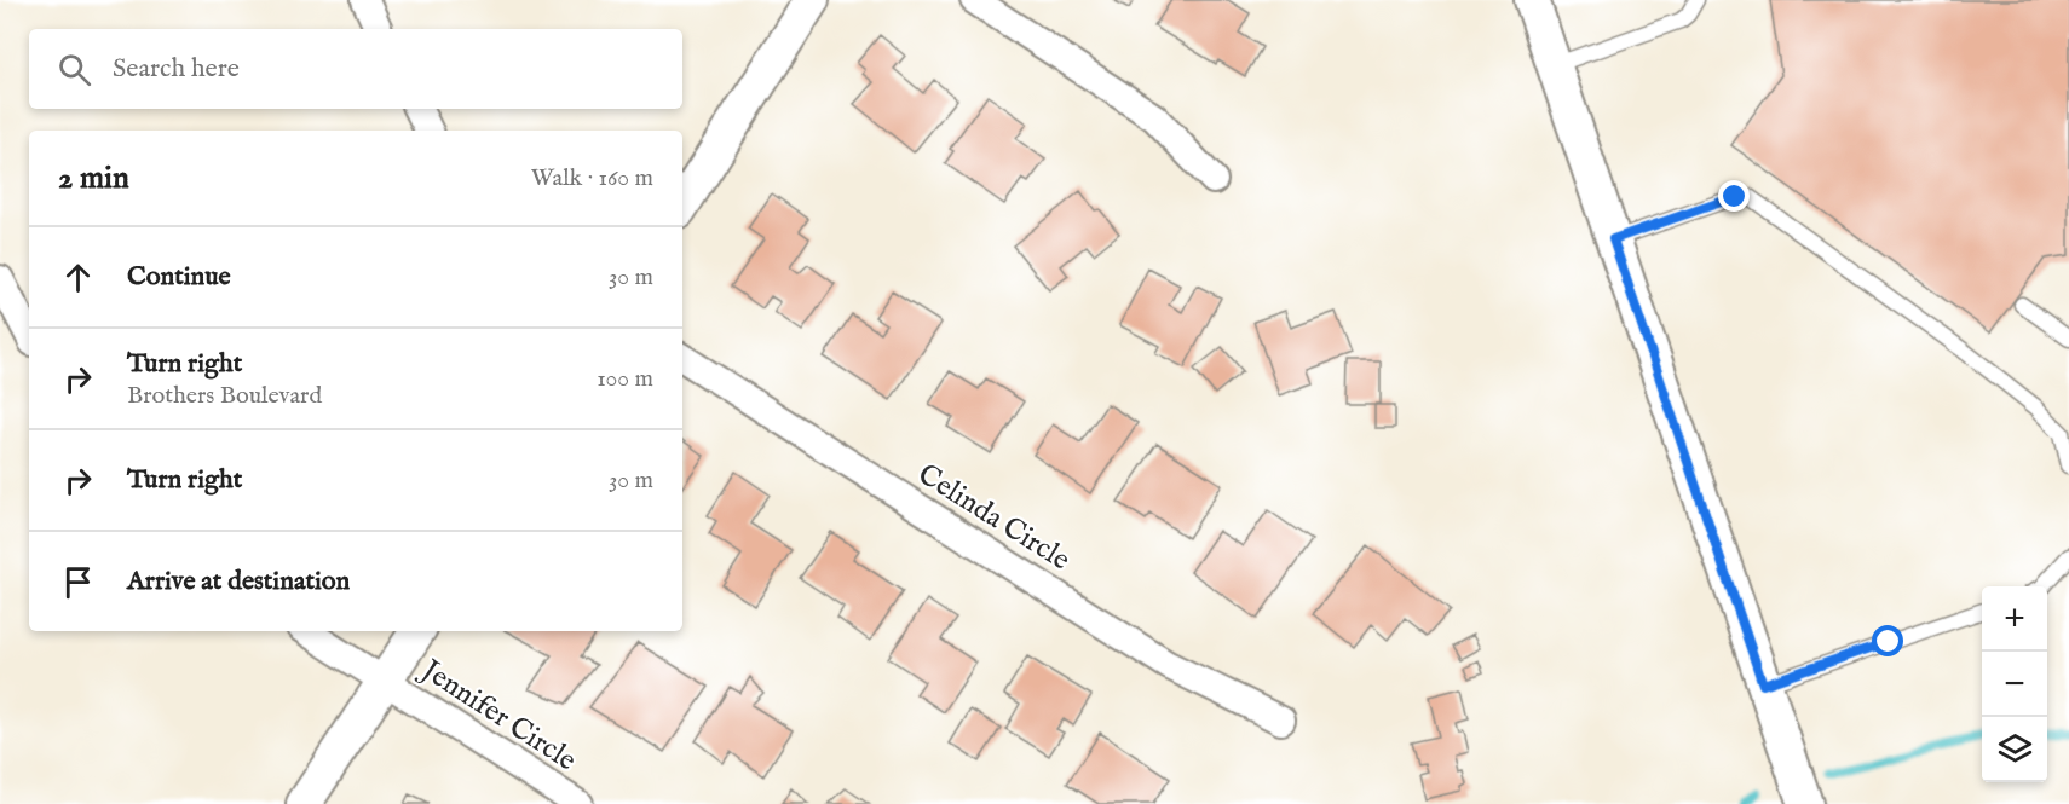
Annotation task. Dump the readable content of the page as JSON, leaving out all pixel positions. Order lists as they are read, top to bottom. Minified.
{"streets":{"street":["Celinda Circle","Jennifer Circle"]},"page":{"search":"Search here","heading":["2 min","Walk · 160 m"],"list":[["Continue","30 m"],["Turn right","Brothers Boulevard","100 m"],["Turn right","30 m"],"Arrive at destination"],"map_buttons":["+","−"]}}
